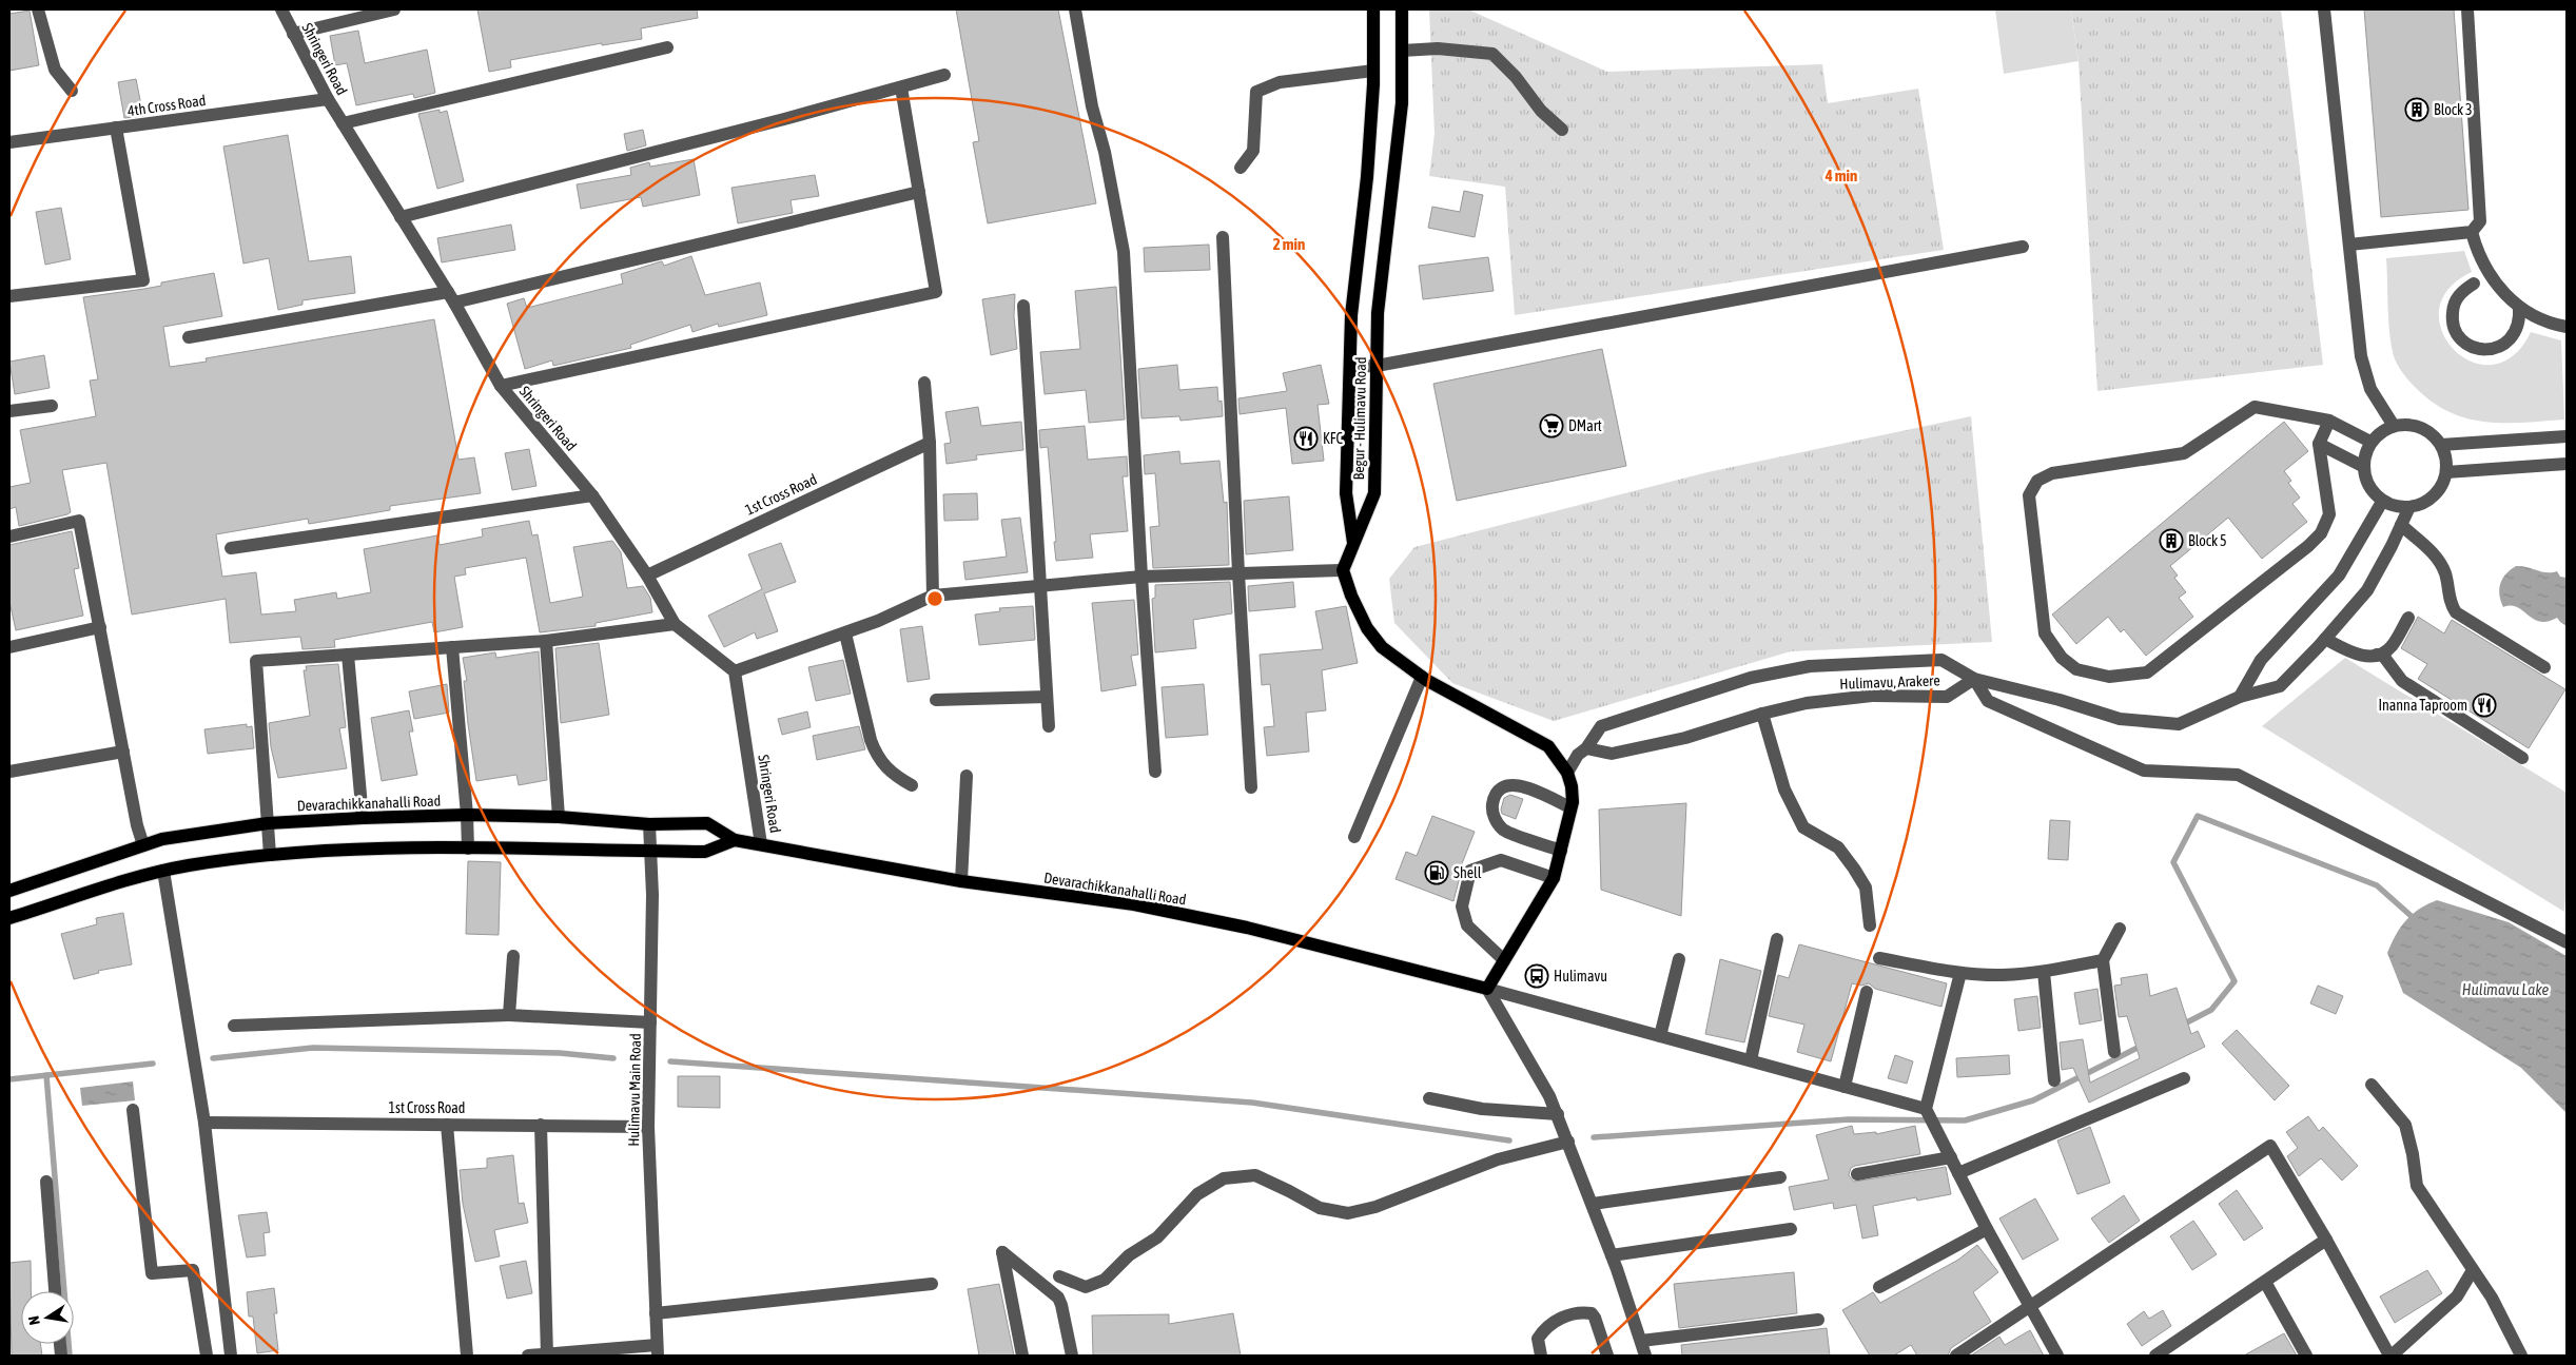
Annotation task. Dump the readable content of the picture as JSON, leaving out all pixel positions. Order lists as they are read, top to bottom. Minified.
{"streets":{"main road":["Begur - Hulimavu Road","Devarachikkanahalli Road"],"street":["Shringeri Road","4th Cross Road","1st Cross Road","Hulimavu, Arakere","Hulimavu Main Road"]},"crossings":[["Shringeri Road","4th Cross Road"],["Shringeri Road","1st Cross Road"],["Shringeri Road","Devarachikkanahalli Road"],["1st Cross Road","Hulimavu Main Road"],["Devarachikkanahalli Road","Hulimavu Main Road"]],"water":["Hulimavu Lake"],"places":{"building":["Block 3","Block 5"],"supermarket":["DMart"],"restaurant":["KFC","Inanna Taproom"],"fuel station":["Shell"],"bus stop":["Hulimavu"]},"north":"left","rings":["4 min","2 min"]}
